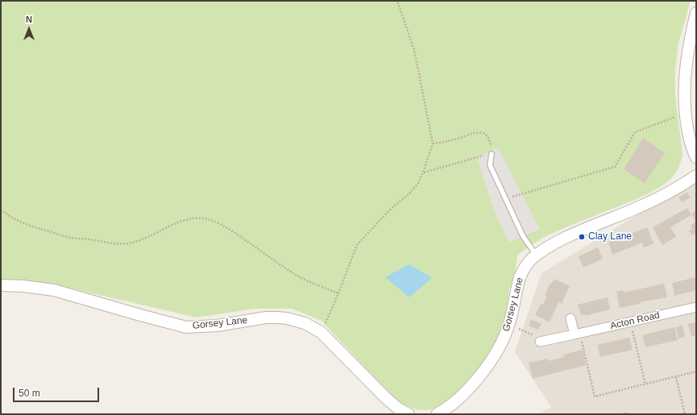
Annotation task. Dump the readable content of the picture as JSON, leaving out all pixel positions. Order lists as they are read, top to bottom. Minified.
{"streets":{"street":["Gorsey Lane","Acton Road"]},"places":["Clay Lane"],"scale_bar":"50 m","north":"top"}
